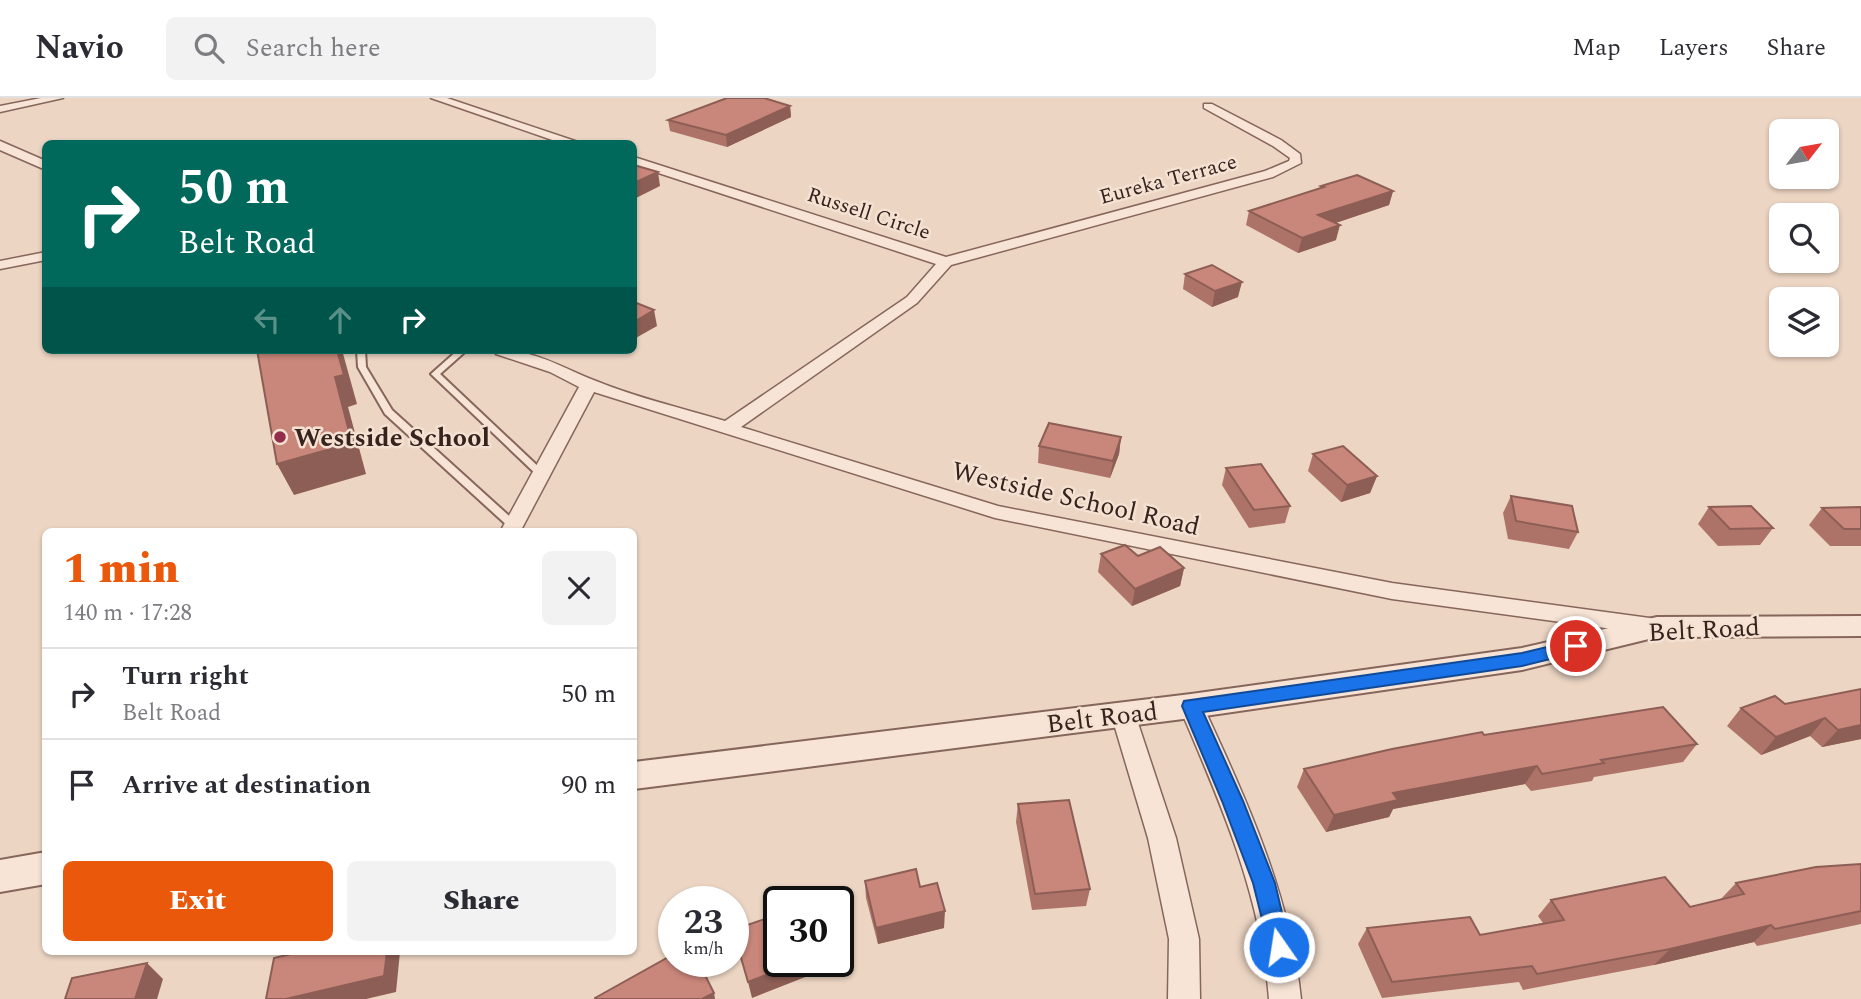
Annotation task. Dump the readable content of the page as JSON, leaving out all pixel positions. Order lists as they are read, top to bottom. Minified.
{"streets":{"street":["Eureka Terrace","Russell Circle","Westside School Road","Belt Road"]},"crossings":[["Eureka Terrace","Russell Circle"],["Russell Circle","Westside School Road"],["Westside School Road","Belt Road"]],"places":["Westside School"],"north":"top right","page":{"header":"Navio","search":"Search here","nav":["Map","Layers","Share"],"turn":["50 m","Belt Road"],"heading":["1 min","140 m · 17:28"],"list":[{"name":"Turn right","note":"Belt Road","value":"50 m"},{"name":"Arrive at destination","value":"90 m"}],"buttons":["Exit","Share"],"speed":"23 km/h","limit":"30"}}
